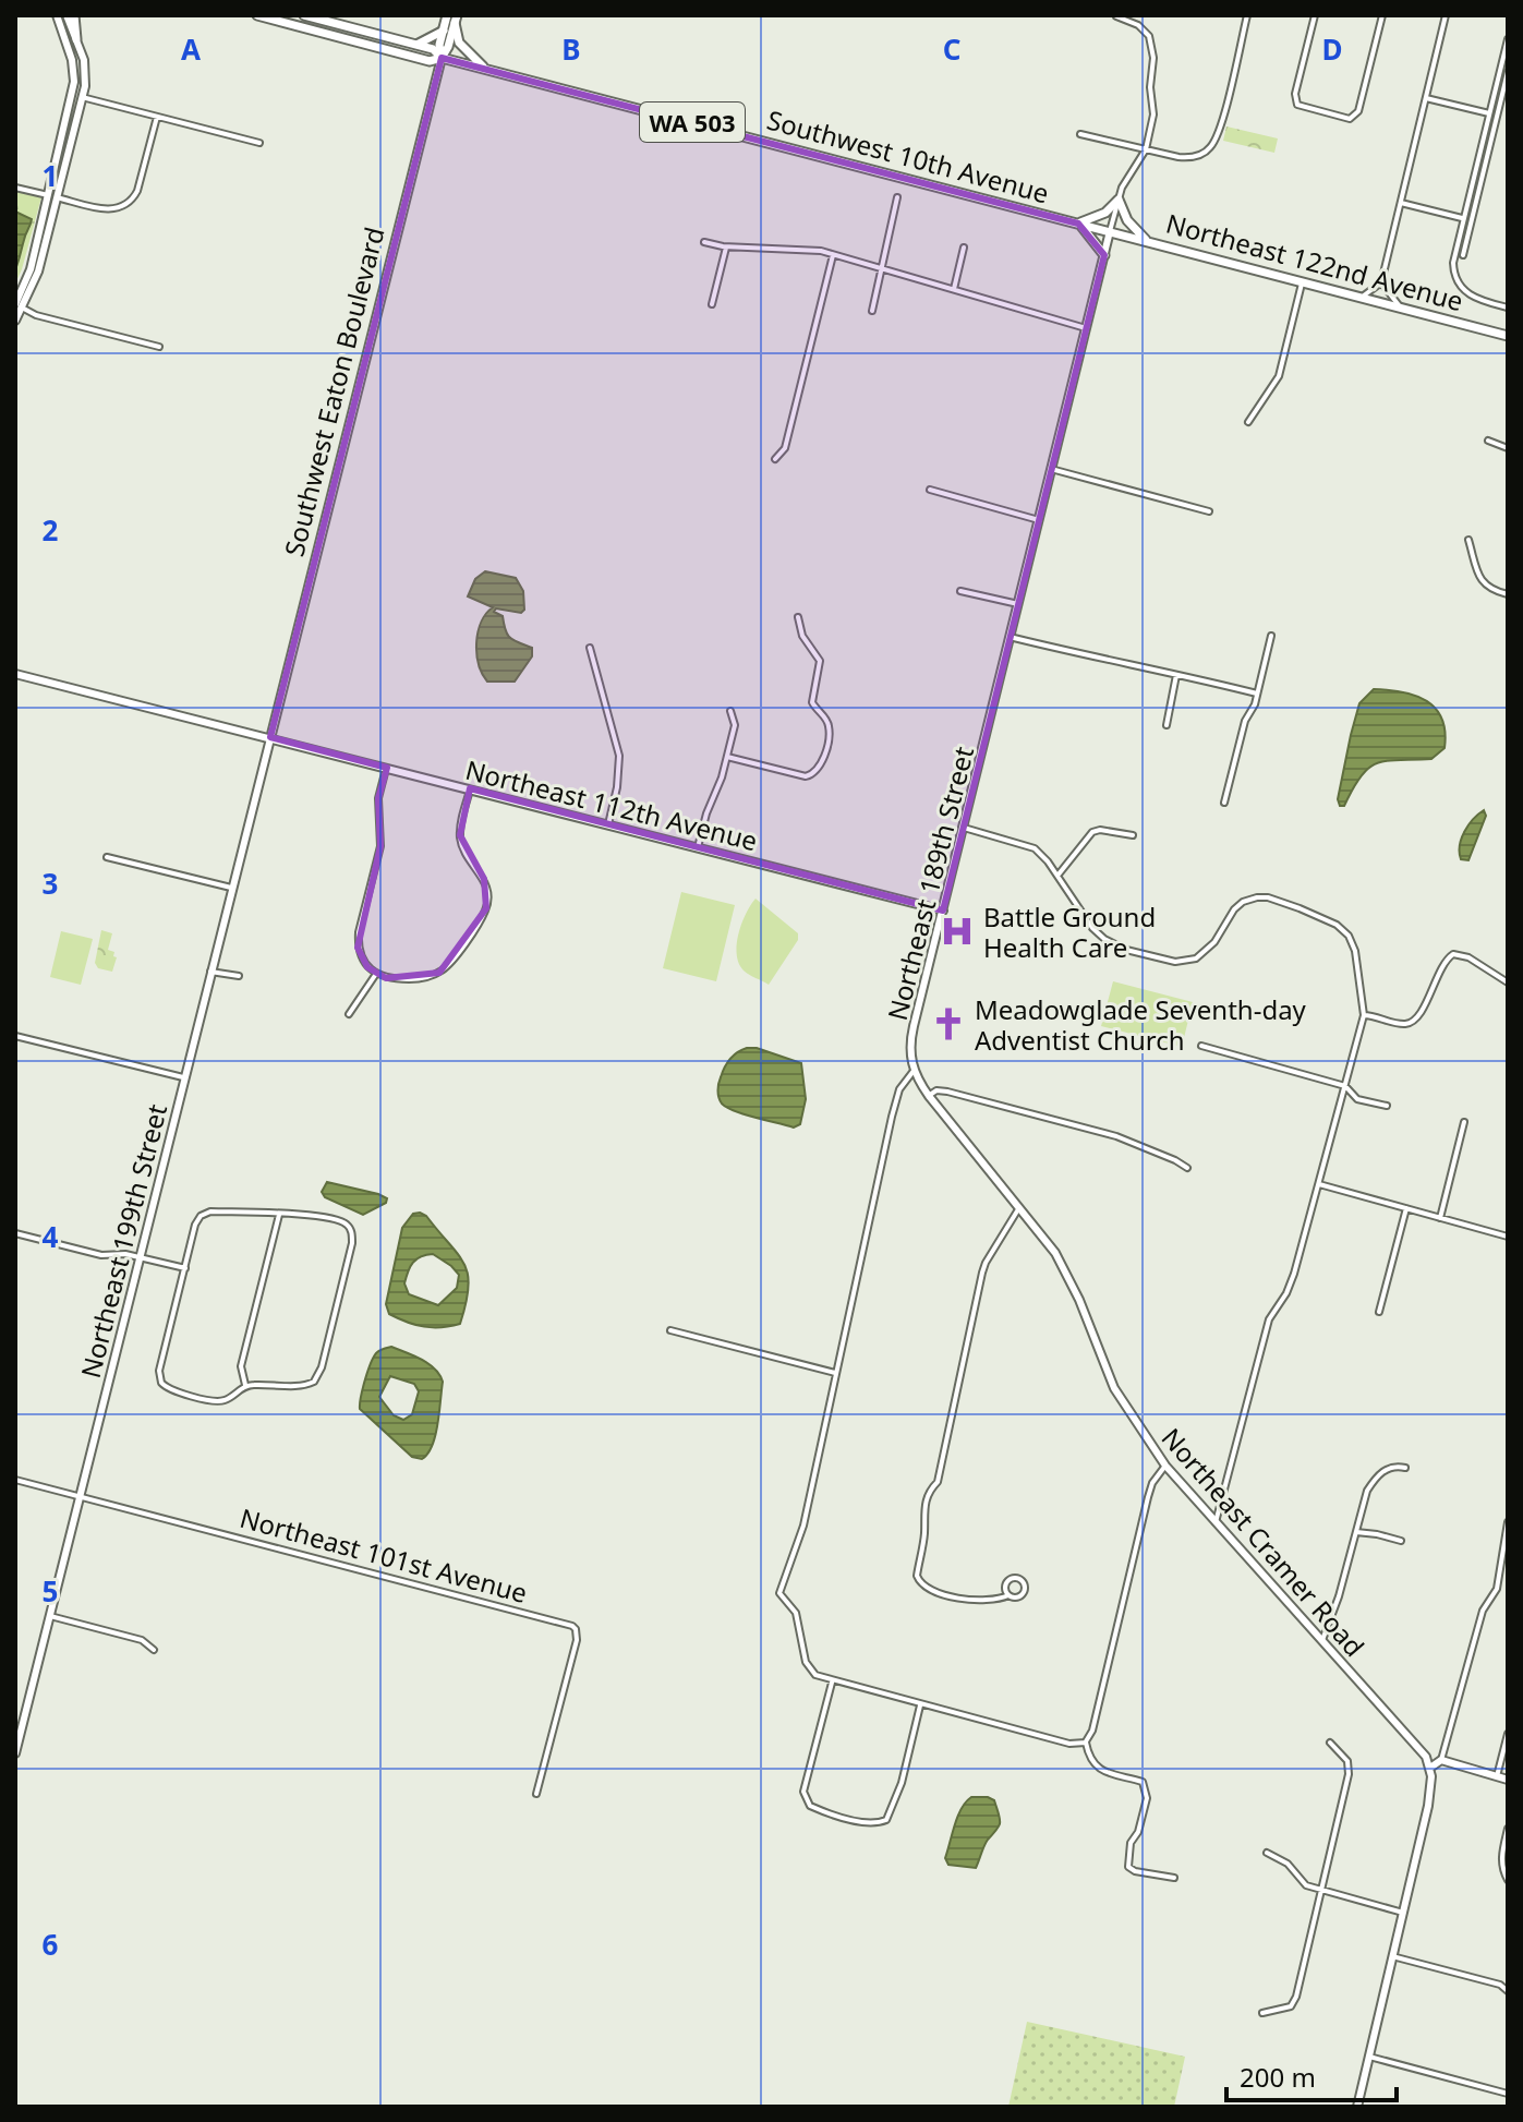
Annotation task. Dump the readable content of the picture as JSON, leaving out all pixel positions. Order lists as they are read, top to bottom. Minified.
{"streets":{"main road":["WA 503","Southwest 10th Avenue","Northeast 122nd Avenue","Southwest Eaton Boulevard"],"street":["Northeast 112th Avenue","Northeast 189th Street","Northeast 199th Street","Northeast Cramer Road","Northeast 101st Avenue"]},"crossings":[["Southwest 10th Avenue","Northeast 122nd Avenue"],["Southwest 10th Avenue","Southwest Eaton Boulevard"],["Southwest 10th Avenue","Northeast 189th Street"],["Northeast 122nd Avenue","Northeast 189th Street"],["Southwest Eaton Boulevard","Northeast 112th Avenue"],["Southwest Eaton Boulevard","Northeast 199th Street"],["Northeast 112th Avenue","Northeast 189th Street"],["Northeast 112th Avenue","Northeast 199th Street"],["Northeast 189th Street","Northeast Cramer Road"],["Northeast 199th Street","Northeast 101st Avenue"]],"places":{"hospital":["Battle Ground Health Care"],"church":["Meadowglade Seventh-day Adventist Church"]},"scale_bar":"200 m","grid":{"columns":["A","B","C","D"],"rows":["1","2","3","4","5","6"]}}
